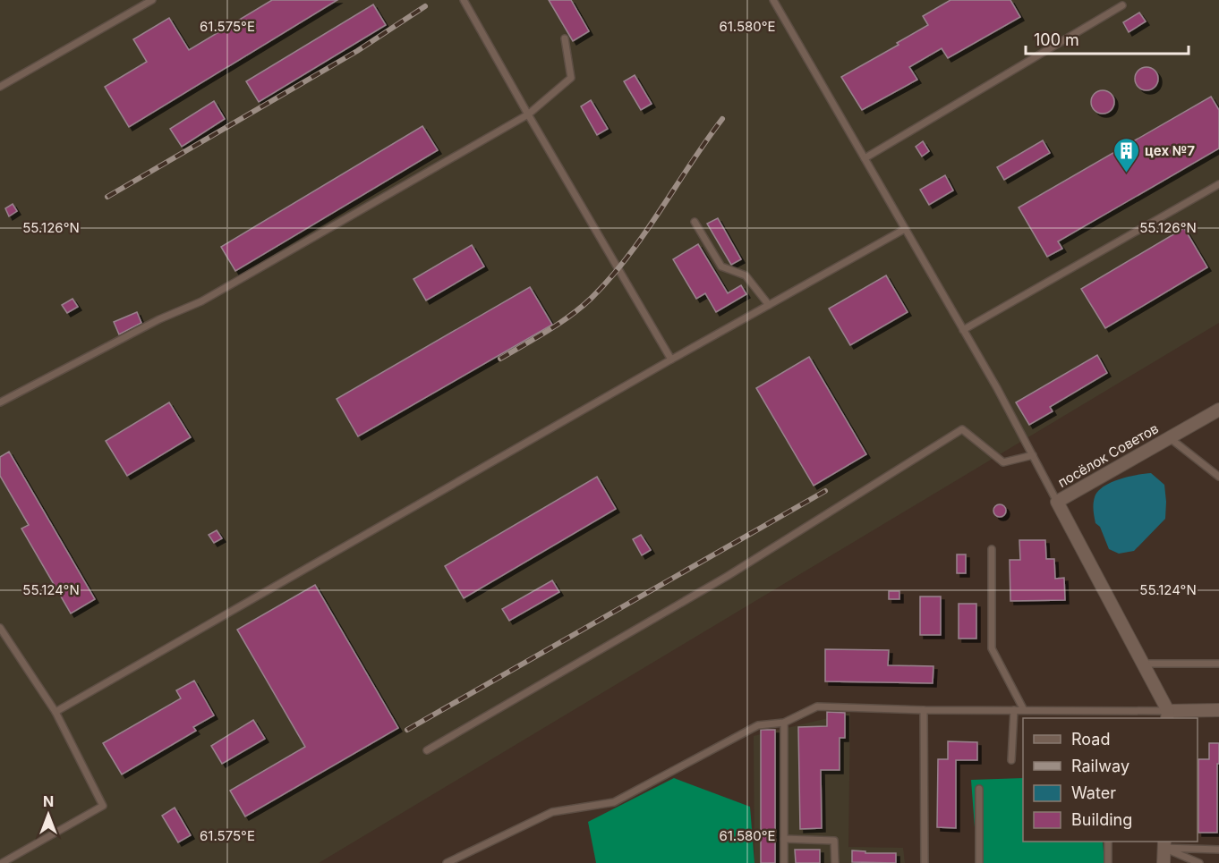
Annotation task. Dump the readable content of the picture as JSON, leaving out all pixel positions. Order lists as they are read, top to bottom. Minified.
{"streets":{"street":["посёлок Советов"]},"places":{"building":["цех №7"]},"legend":["Road","Railway","Water","Building"],"scale_bar":"100 m","north":"top","coordinates":["61.575°E","61.580°E","55.126°N","55.124°N"]}
